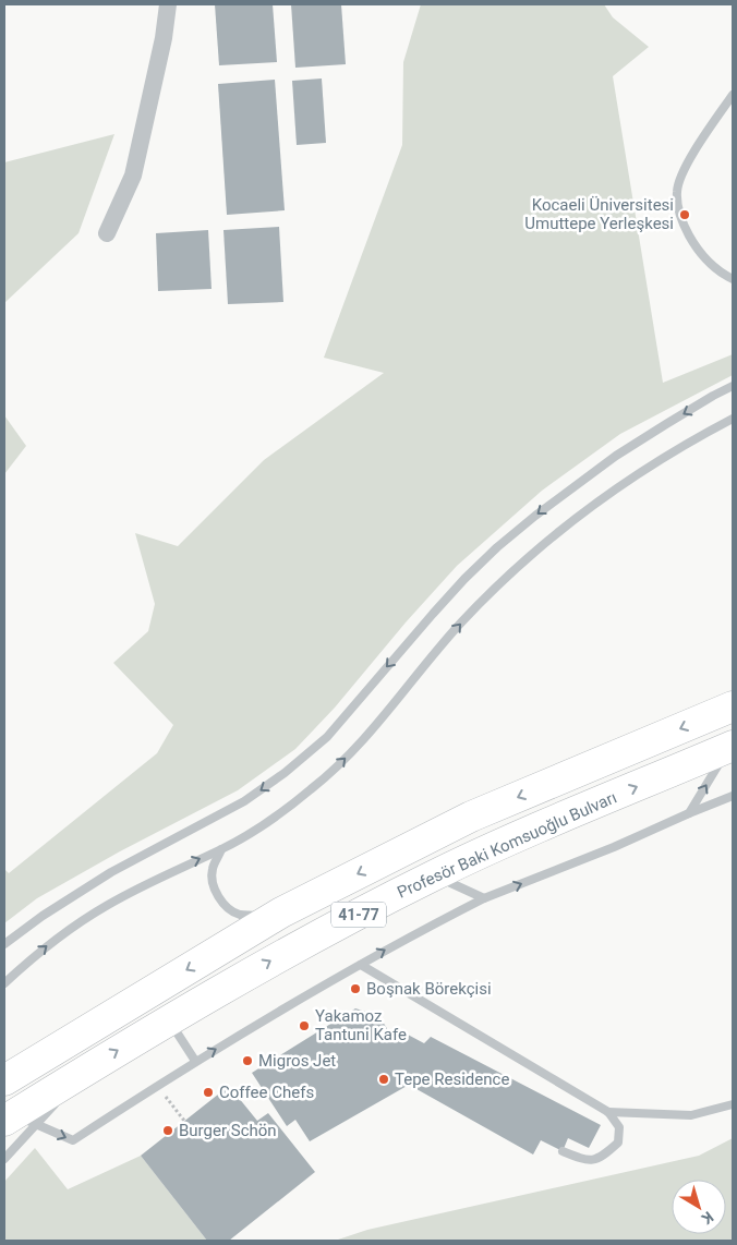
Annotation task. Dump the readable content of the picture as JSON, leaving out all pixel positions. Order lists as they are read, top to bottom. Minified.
{"streets":{"highway":["Profesör Baki Komsuoğlu Bulvarı","41-77"]},"places":["Kocaeli Üniversitesi Umuttepe Yerleşkesi","Boşnak Börekçisi","Yakamoz Tantuni Kafe","Migros Jet","Tepe Residence","Coffee Chefs","Burger Schön"],"north":"bottom right"}
